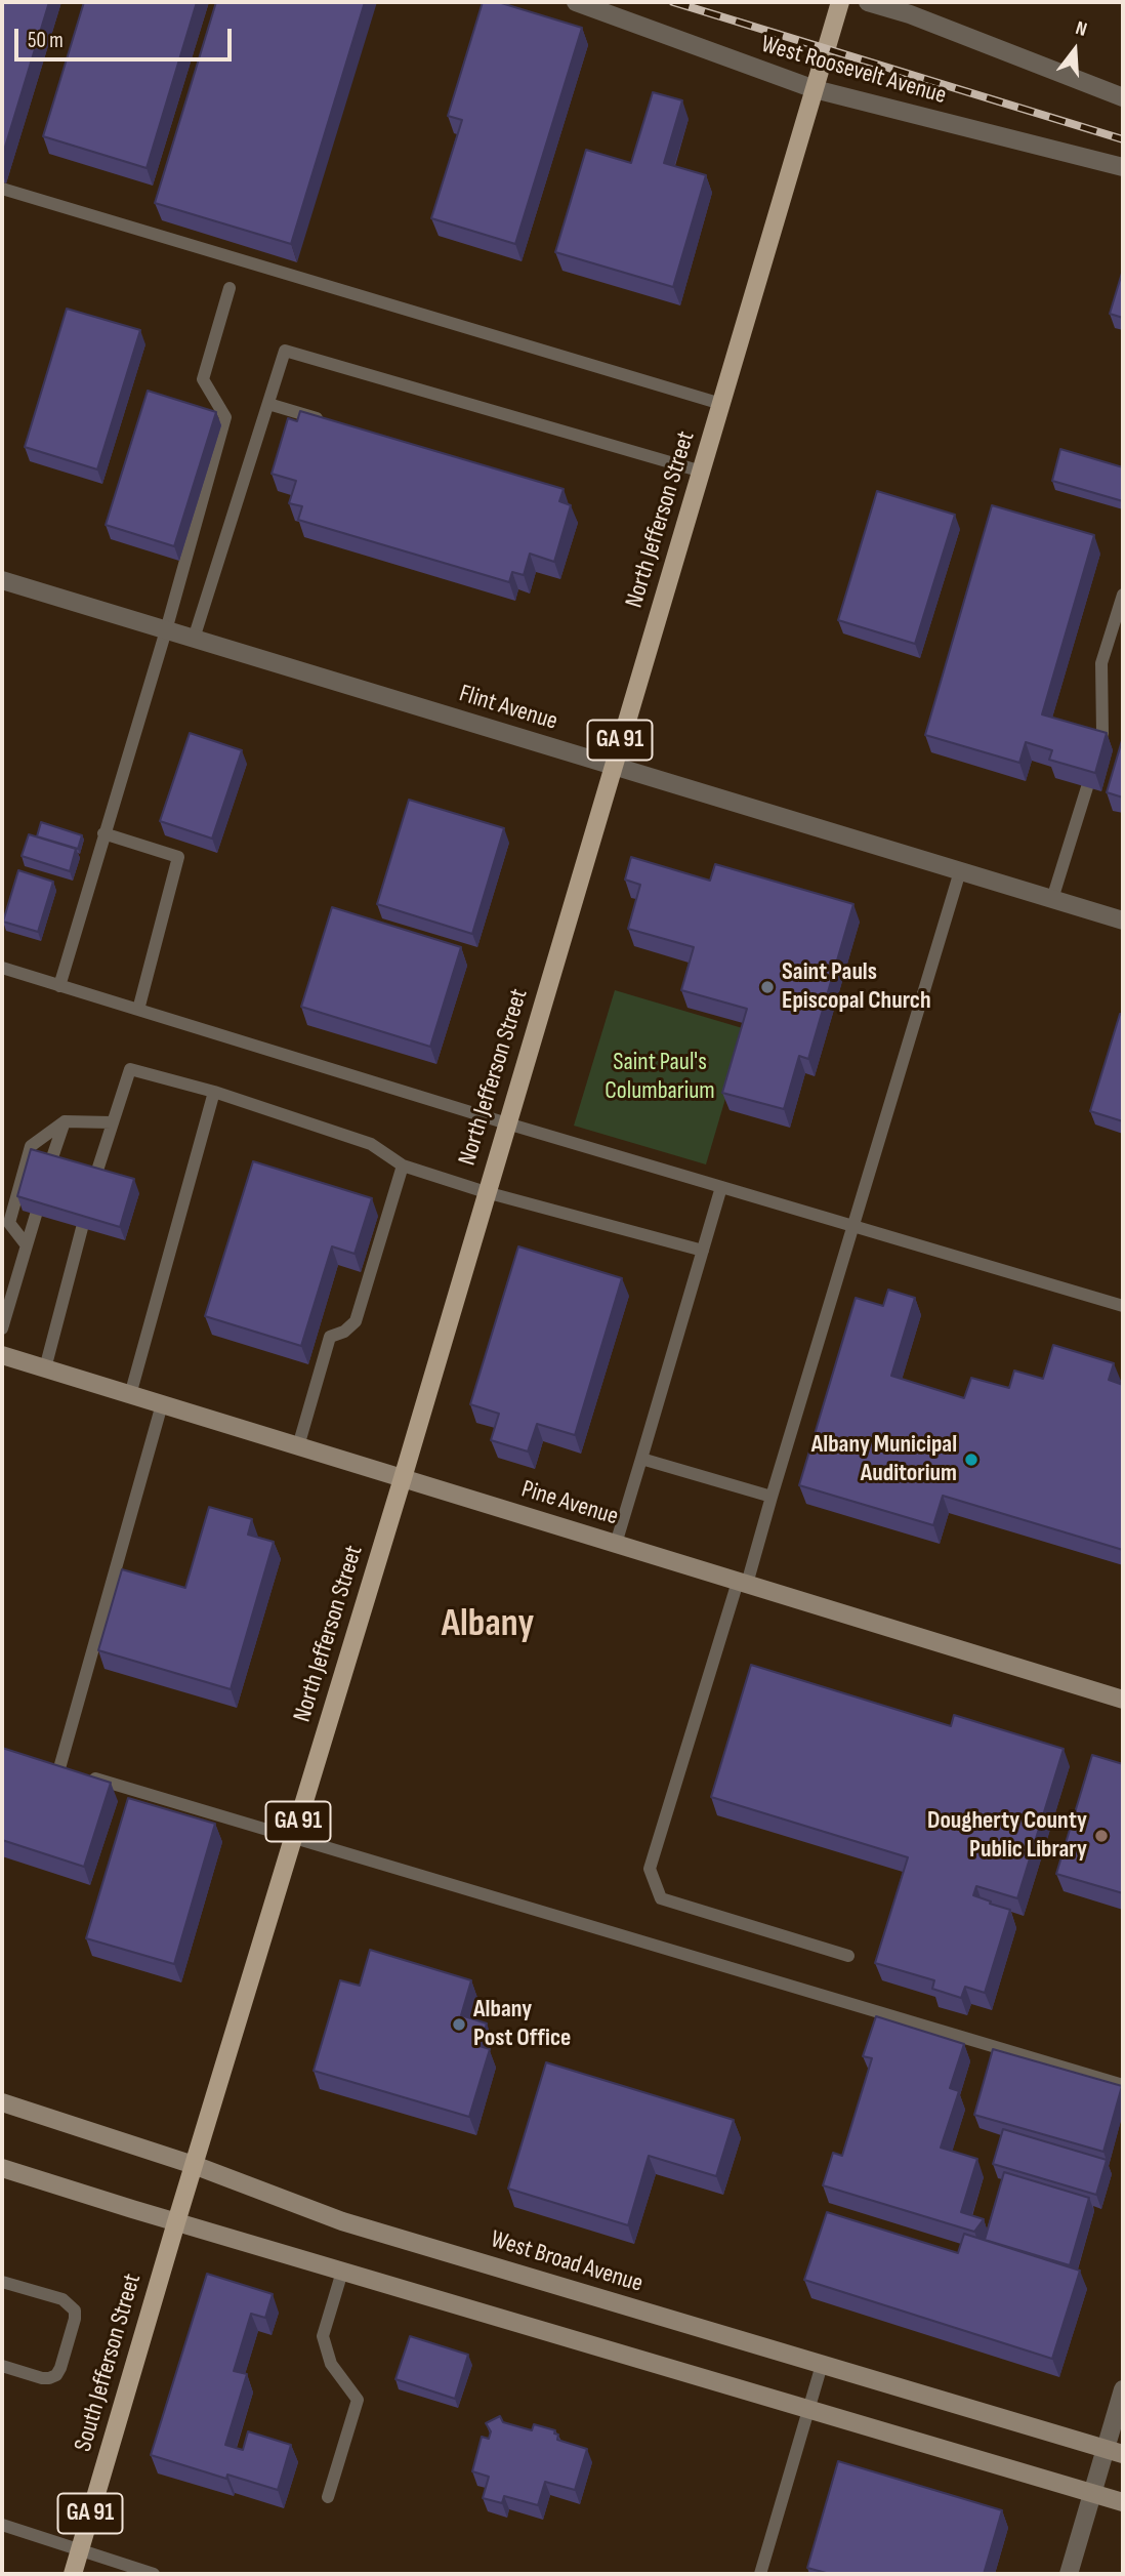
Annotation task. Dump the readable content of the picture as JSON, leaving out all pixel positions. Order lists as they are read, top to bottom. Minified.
{"streets":{"main road":["North Jefferson Street","GA 91","Pine Avenue","West Broad Avenue","South Jefferson Street"],"street":["West Roosevelt Avenue","Flint Avenue"]},"crossings":[["West Roosevelt Avenue","North Jefferson Street"],["North Jefferson Street","Flint Avenue"],["North Jefferson Street","Pine Avenue"],["North Jefferson Street","West Broad Avenue"],["North Jefferson Street","South Jefferson Street"],["West Broad Avenue","South Jefferson Street"]],"districts":["Albany"],"parks":["Saint Paul's Columbarium"],"places":["Saint Pauls Episcopal Church","Albany Municipal Auditorium","Dougherty County Public Library","Albany Post Office"],"scale_bar":"50 m","north":"top"}
